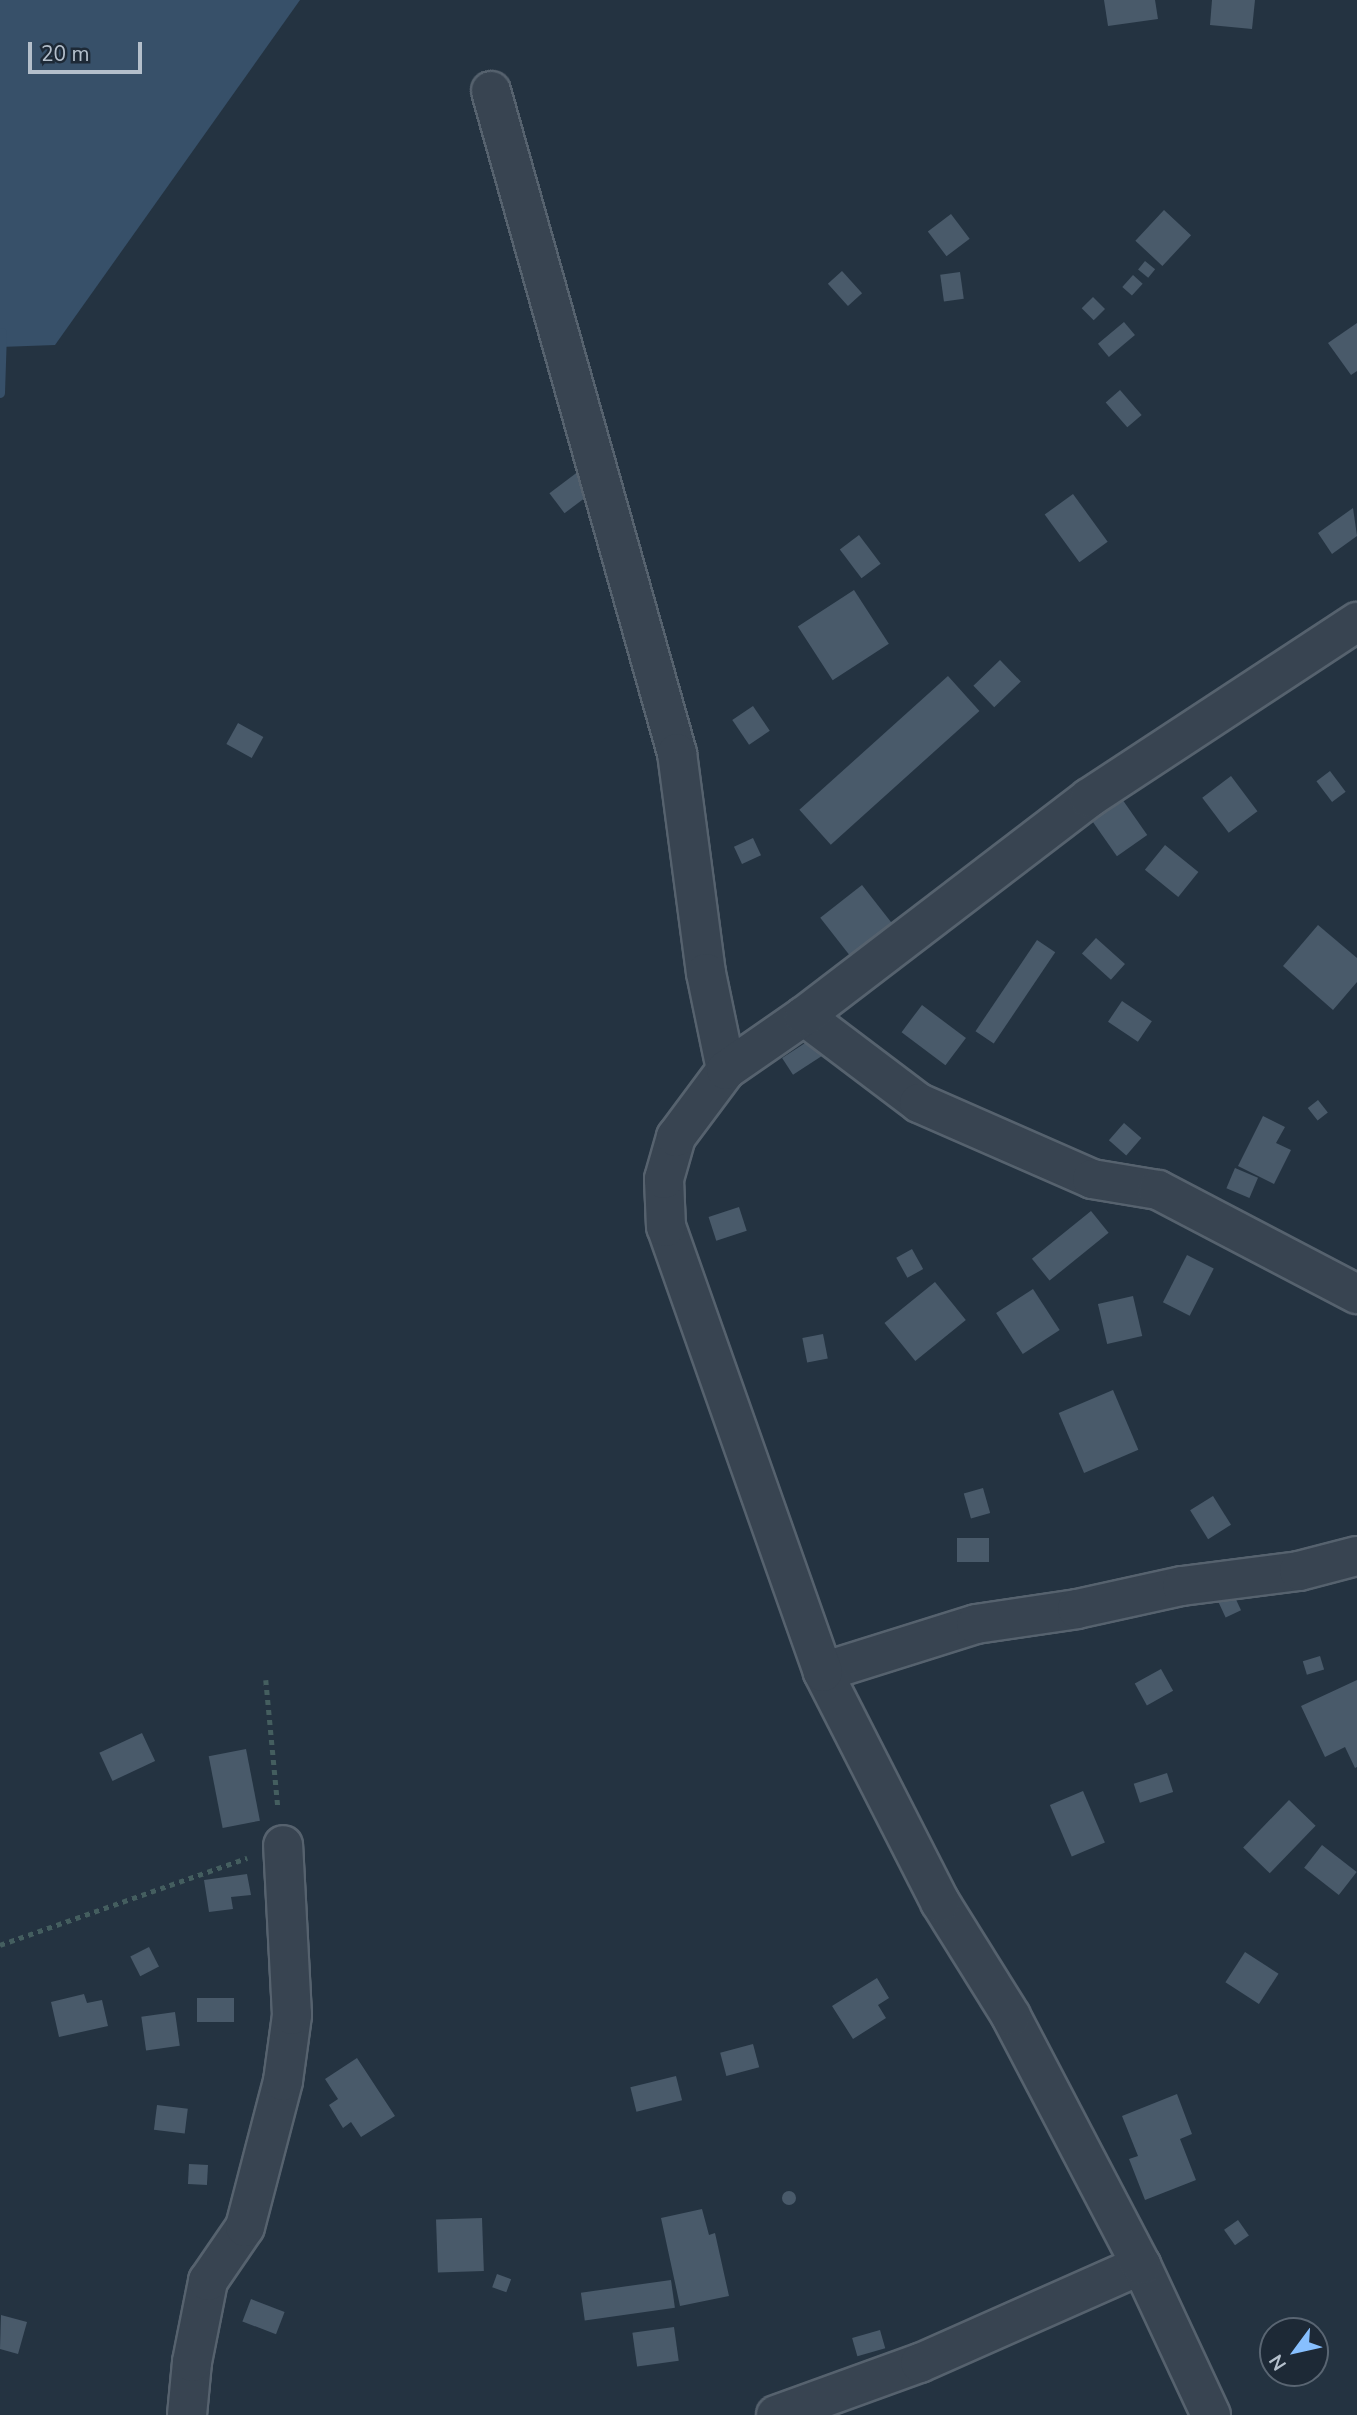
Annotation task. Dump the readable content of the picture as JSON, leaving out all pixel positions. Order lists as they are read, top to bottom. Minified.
{"scale_bar":"20 m","north":"bottom left"}
